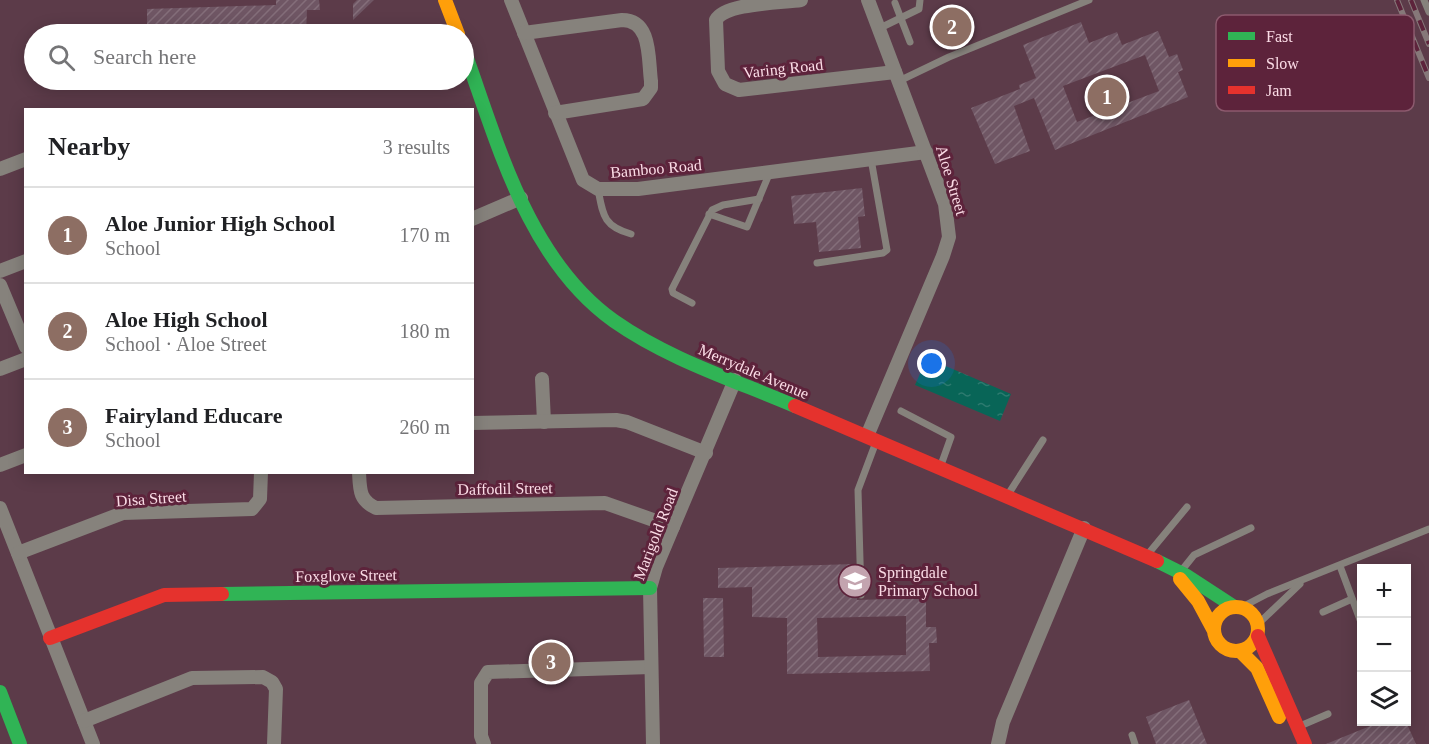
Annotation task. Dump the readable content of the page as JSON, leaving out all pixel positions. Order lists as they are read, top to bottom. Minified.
{"streets":{"street":["Varing Road","Bamboo Road","Aloe Street","Merrydale Avenue","Daffodil Street","Disa Street","Marigold Road","Foxglove Street"]},"crossings":[["Varing Road","Aloe Street"],["Bamboo Road","Aloe Street"],["Aloe Street","Merrydale Avenue"],["Merrydale Avenue","Marigold Road"],["Daffodil Street","Marigold Road"],["Marigold Road","Foxglove Street"]],"places":{"school or university":["Springdale Primary School"]},"legend":["Fast","Slow","Jam"],"page":{"pins":["2","1","3"],"search":"Search here","heading":["Nearby","3 results"],"list":[{"mark":"1","name":"Aloe Junior High School","note":"School","value":"170 m"},{"mark":"2","name":"Aloe High School","note":"School · Aloe Street","value":"180 m"},{"mark":"3","name":"Fairyland Educare","note":"School","value":"260 m"}],"map_buttons":["+","−"]}}
